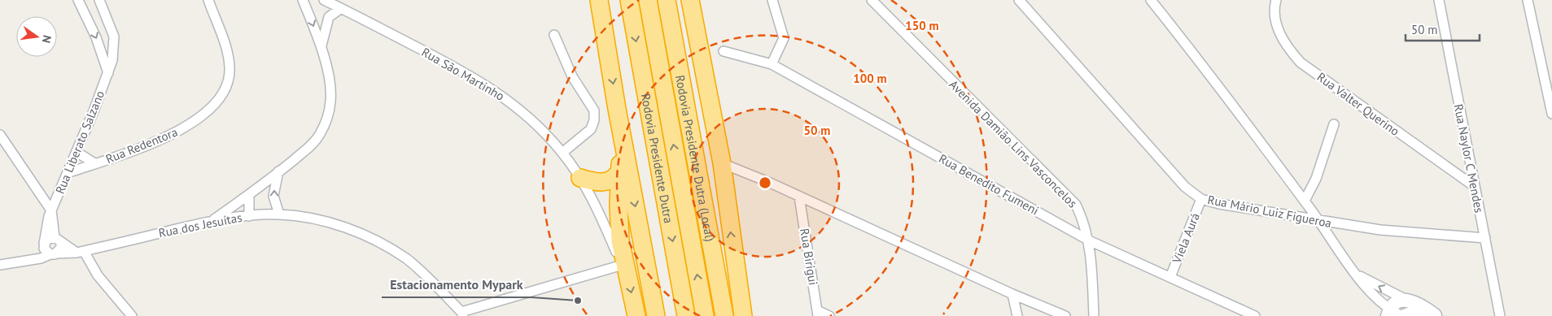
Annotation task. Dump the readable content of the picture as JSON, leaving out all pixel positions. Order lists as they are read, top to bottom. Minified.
{"streets":{"highway":["Rodovia Presidente Dutra (Local)","Rodovia Presidente Dutra"],"street":["Rua São Martinho","Rua Valter Querino","Rua Liberato Salzano","Avenida Damião Lins Vasconcelos","Rua Redentora","Rua Naylor C Mendes","Rua Benedito Fumeni","Rua Mário Luiz Figueroa","Rua dos Jesuítas","Viela Aurá","Rua Birigui"]},"crossings":[["Rua Valter Querino","Rua Naylor C Mendes"],["Rua Liberato Salzano","Rua Redentora"],["Rua Liberato Salzano","Rua dos Jesuítas"],["Avenida Damião Lins Vasconcelos","Rua Benedito Fumeni"],["Rua Naylor C Mendes","Rua Mário Luiz Figueroa"],["Rua Benedito Fumeni","Viela Aurá"],["Rua Mário Luiz Figueroa","Viela Aurá"]],"places":["Estacionamento Mypark"],"scale_bar":"50 m","north":"right","rings":["150 m","100 m","50 m"]}
